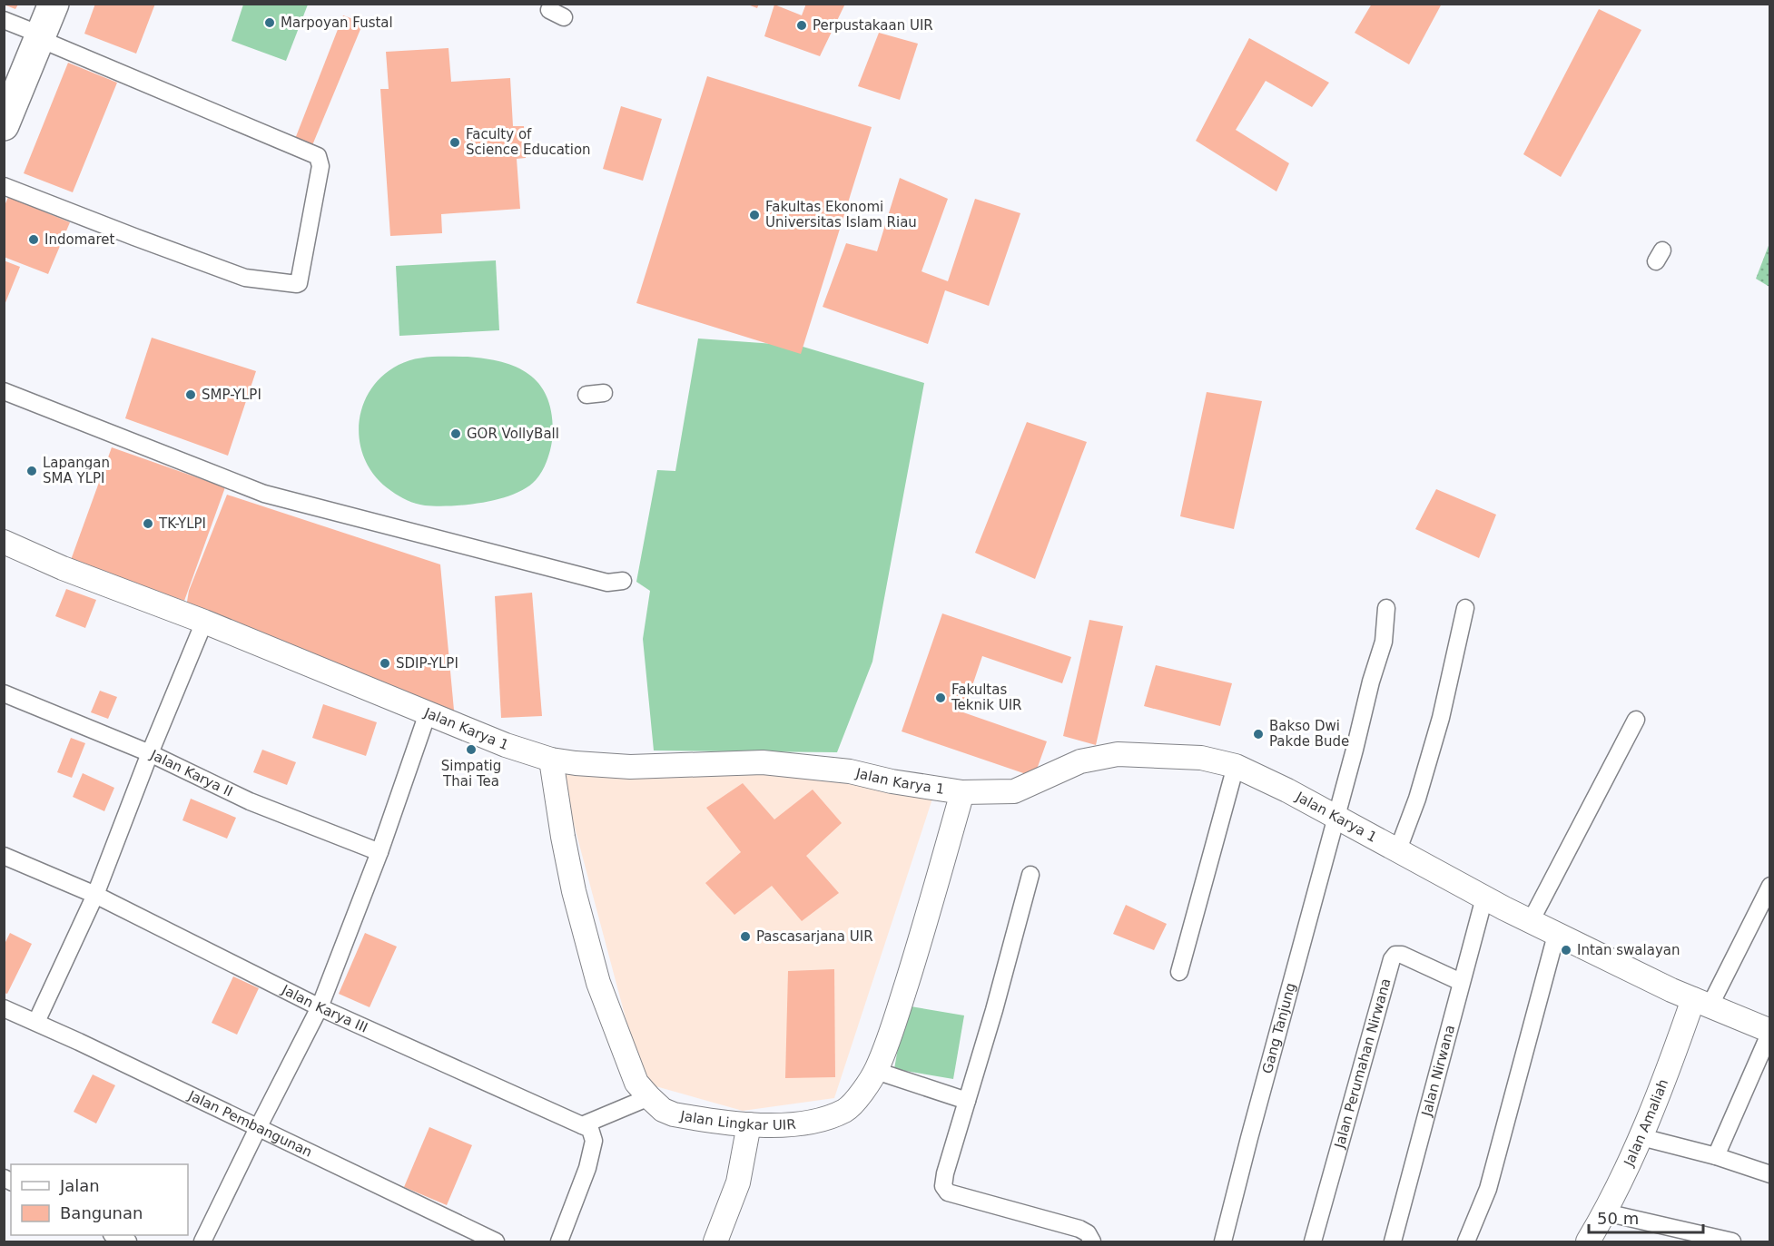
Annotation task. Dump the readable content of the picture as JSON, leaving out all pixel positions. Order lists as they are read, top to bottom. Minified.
{"streets":{"street":["Jalan Karya 1","Jalan Karya II","Jalan Karya III","Gang Tanjung","Jalan Perumahan Nirwana","Jalan Nirwana","Jalan Lingkar UIR","Jalan Amaliah","Jalan Pembangunan"]},"crossings":[["Jalan Karya 1","Gang Tanjung"],["Jalan Karya 1","Jalan Nirwana"],["Jalan Karya 1","Jalan Lingkar UIR"],["Jalan Karya 1","Jalan Amaliah"],["Jalan Perumahan Nirwana","Jalan Nirwana"]],"places":["Marpoyan Fustal","Perpustakaan UIR","Faculty of Science Education","Fakultas Ekonomi Universitas Islam Riau","Indomaret","SMP-YLPI","GOR VollyBall","Lapangan SMA YLPI","TK-YLPI","SDIP-YLPI","Fakultas Teknik UIR","Bakso Dwi Pakde Bude","Simpatig Thai Tea","Pascasarjana UIR","Intan swalayan"],"legend":["Jalan","Bangunan"],"scale_bar":"50 m"}
